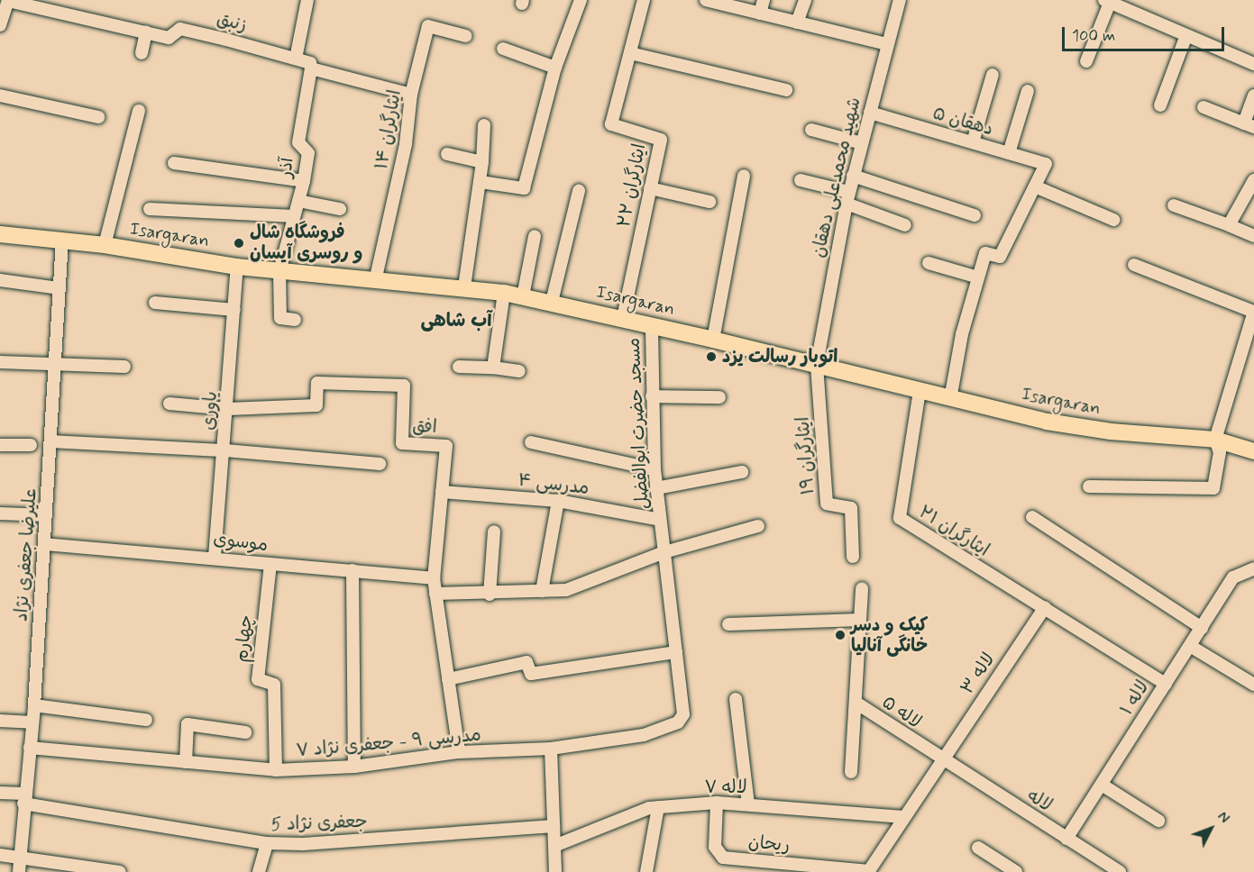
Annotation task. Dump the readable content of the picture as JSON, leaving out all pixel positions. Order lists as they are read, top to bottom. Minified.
{"streets":{"main road":["Isargaran"],"street":["زنبق","دهقان ۵","ایثارگران ۱۴","آذر","شهید محمدعلی دهقان","ایثارگران ۲۲","یاوری","مسجد حضرت ابوالفضل","افق","ایثارگران ۱‍۹","مدرسی ۴","ایثارگران ۲۱","موسوی","علیرضا جعفری نژاد","چهارم","لاله ۳","لاله ۱","لاله ۵","مدرسی ۹ - جعفری نژاد ۷","لاله ۷","لاله","جعفری نژاد 5","ریحان"]},"crossings":[["زنبق","ایثارگران ۱۴"],["زنبق","آذر"],["دهقان ۵","شهید محمدعلی دهقان"],["ایثارگران ۱۴","Isargaran"],["آذر","Isargaran"],["شهید محمدعلی دهقان","Isargaran"],["شهید محمدعلی دهقان","ایثارگران ۱‍۹"],["ایثارگران ۲۲","Isargaran"],["Isargaran","یاوری"],["Isargaran","مسجد حضرت ابوالفضل"],["Isargaran","ایثارگران ۱‍۹"],["Isargaran","ایثارگران ۲۱"],["Isargaran","علیرضا جعفری نژاد"],["یاوری","افق"],["یاوری","موسوی"],["مسجد حضرت ابوالفضل","مدرسی ۴"],["مسجد حضرت ابوالفضل","مدرسی ۹ - جعفری نژاد ۷"],["افق","مدرسی ۴"],["افق","موسوی"],["افق","مدرسی ۹ - جعفری نژاد ۷"],["ایثارگران ۲۱","لاله ۳"],["موسوی","علیرضا جعفری نژاد"],["موسوی","چهارم"],["علیرضا جعفری نژاد","مدرسی ۹ - جعفری نژاد ۷"],["علیرضا جعفری نژاد","جعفری نژاد 5"],["چهارم","مدرسی ۹ - جعفری نژاد ۷"],["لاله ۳","لاله ۵"],["لاله ۳","لاله ۷"],["لاله ۳","لاله"],["لاله ۳","ریحان"],["لاله ۱","لاله"],["لاله ۵","لاله"],["لاله ۷","ریحان"]],"districts":["آب شاهی"],"places":["فروشگاه شال و روسری آیسان","اتوبار رسالت یزد","کیک و دسر خانگی آنالیا"],"scale_bar":"100 m","north":"top right"}
